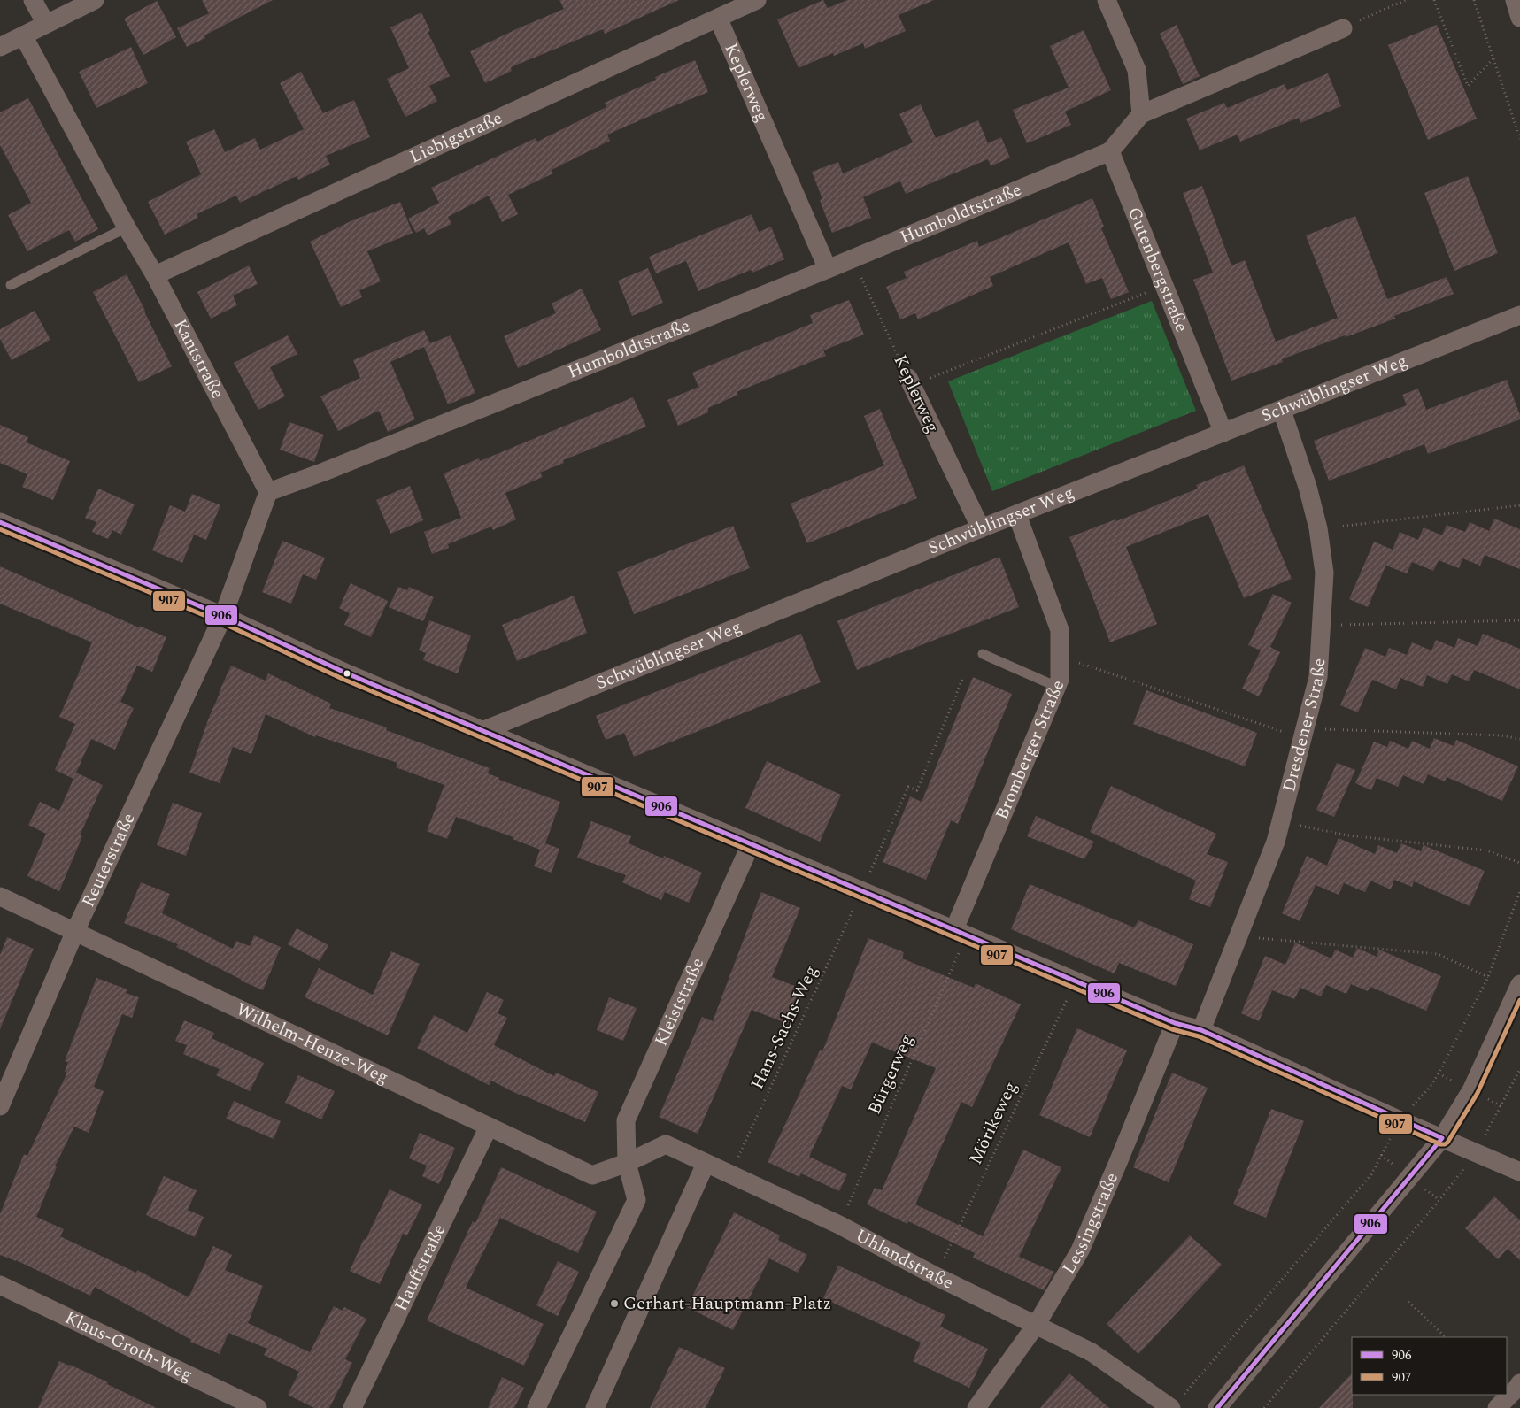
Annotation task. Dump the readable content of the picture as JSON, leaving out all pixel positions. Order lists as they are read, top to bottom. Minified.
{"streets":{"street":["Keplerweg","Liebigstraße","Humboldtstraße","Gutenbergstraße","Kantstraße","Schwüblingser Weg","Dresdener Straße","Bromberger Straße","Reuterstraße","Kleiststraße","Wilhelm-Henze-Weg","Lessingstraße","Uhlandstraße","Hauffstraße","Klaus-Groth-Weg"],"path":["Hans-Sachs-Weg","Bürgerweg","Mörikeweg"]},"crossings":[["Keplerweg","Liebigstraße"],["Keplerweg","Humboldtstraße"],["Keplerweg","Schwüblingser Weg"],["Liebigstraße","Kantstraße"],["Humboldtstraße","Gutenbergstraße"],["Humboldtstraße","Kantstraße"],["Gutenbergstraße","Schwüblingser Weg"],["Schwüblingser Weg","Dresdener Straße"],["Schwüblingser Weg","Bromberger Straße"],["Bromberger Straße","Bürgerweg"],["Reuterstraße","Wilhelm-Henze-Weg"],["Kleiststraße","Wilhelm-Henze-Weg"],["Kleiststraße","Uhlandstraße"],["Hans-Sachs-Weg","Uhlandstraße"],["Wilhelm-Henze-Weg","Uhlandstraße"],["Wilhelm-Henze-Weg","Hauffstraße"],["Bürgerweg","Uhlandstraße"],["Mörikeweg","Uhlandstraße"],["Lessingstraße","Uhlandstraße"]],"places":["Gerhart-Hauptmann-Platz"],"lines":["transit line 906","transit line 907"],"legend":["906","907"]}
